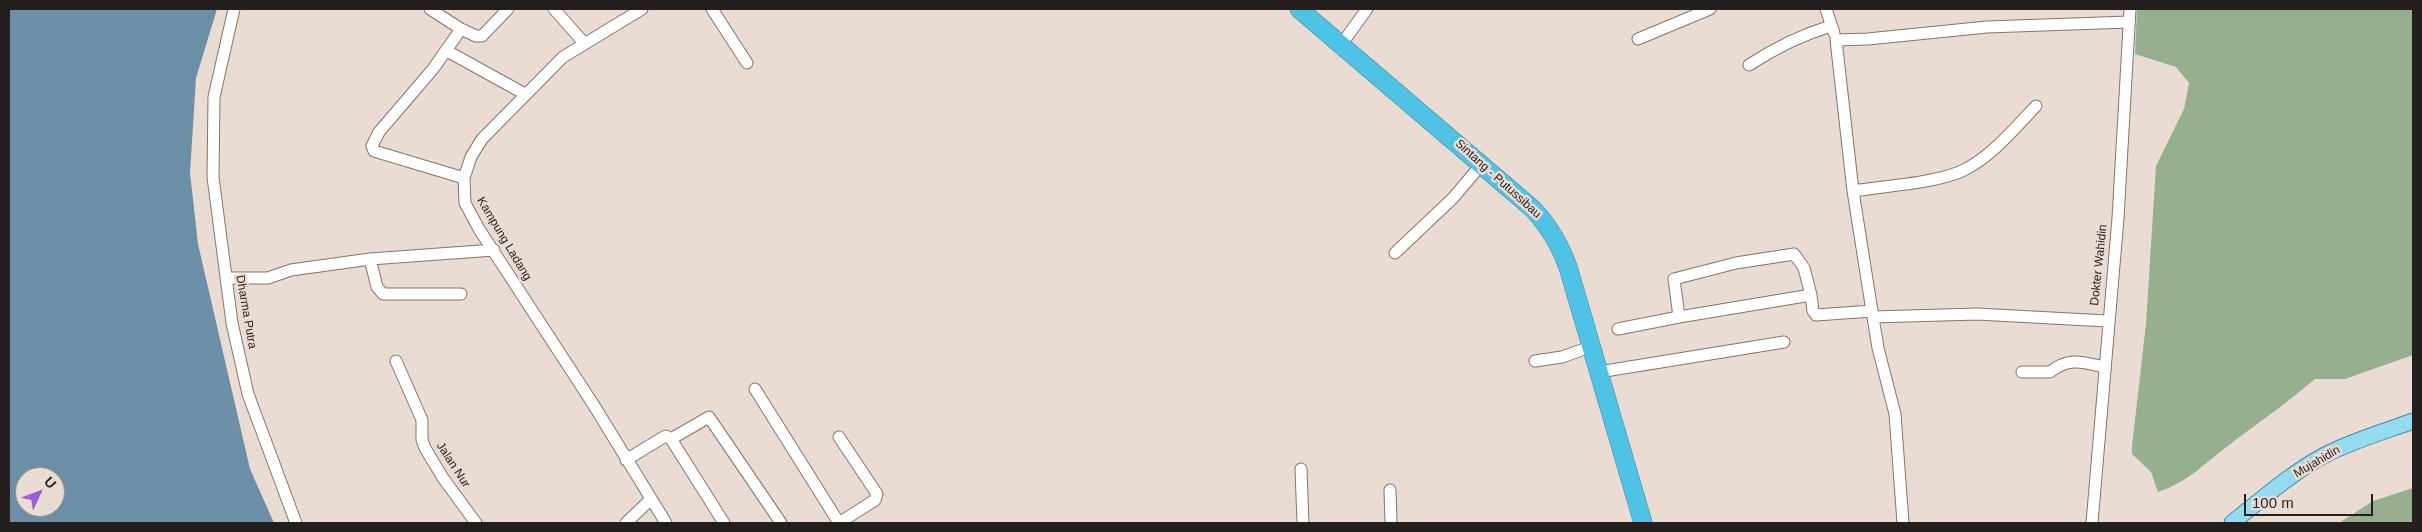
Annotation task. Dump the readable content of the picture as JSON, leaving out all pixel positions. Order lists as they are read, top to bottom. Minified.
{"streets":{"highway":["Sintang - Putussibau"],"main road":["Mujahidin"],"street":["Kampung Ladang","Dokter Wahidin","Dharma Putra","Jalan Nur"]},"scale_bar":"100 m","north":"top right"}
